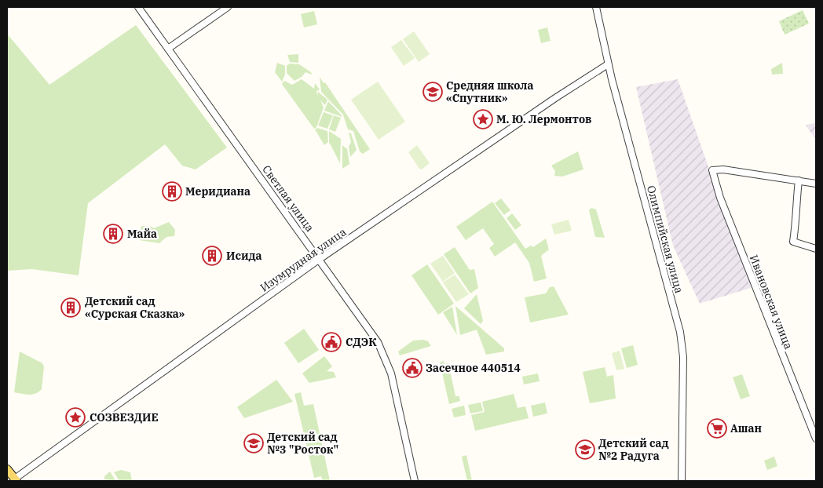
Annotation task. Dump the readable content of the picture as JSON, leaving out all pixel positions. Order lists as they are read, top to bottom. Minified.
{"streets":{"street":["Светлая улица","Олимпийская улица","Изумрудная улица","Ивановская улица"]},"crossings":[["Светлая улица","Изумрудная улица"],["Олимпийская улица","Изумрудная улица"]],"places":{"school or university":["Средняя школа «Спутник»","Детский сад №3 \"Росток\"","Детский сад №2 Радуга"],"place":["М. Ю. Лермонтов","СОЗВЕЗДИЕ"],"building":["Меридиана","Майа","Исида","Детский сад «Сурская Сказка»"],"public building":["СДЭК","Засечное 440514"],"supermarket":["Ашан"]}}
